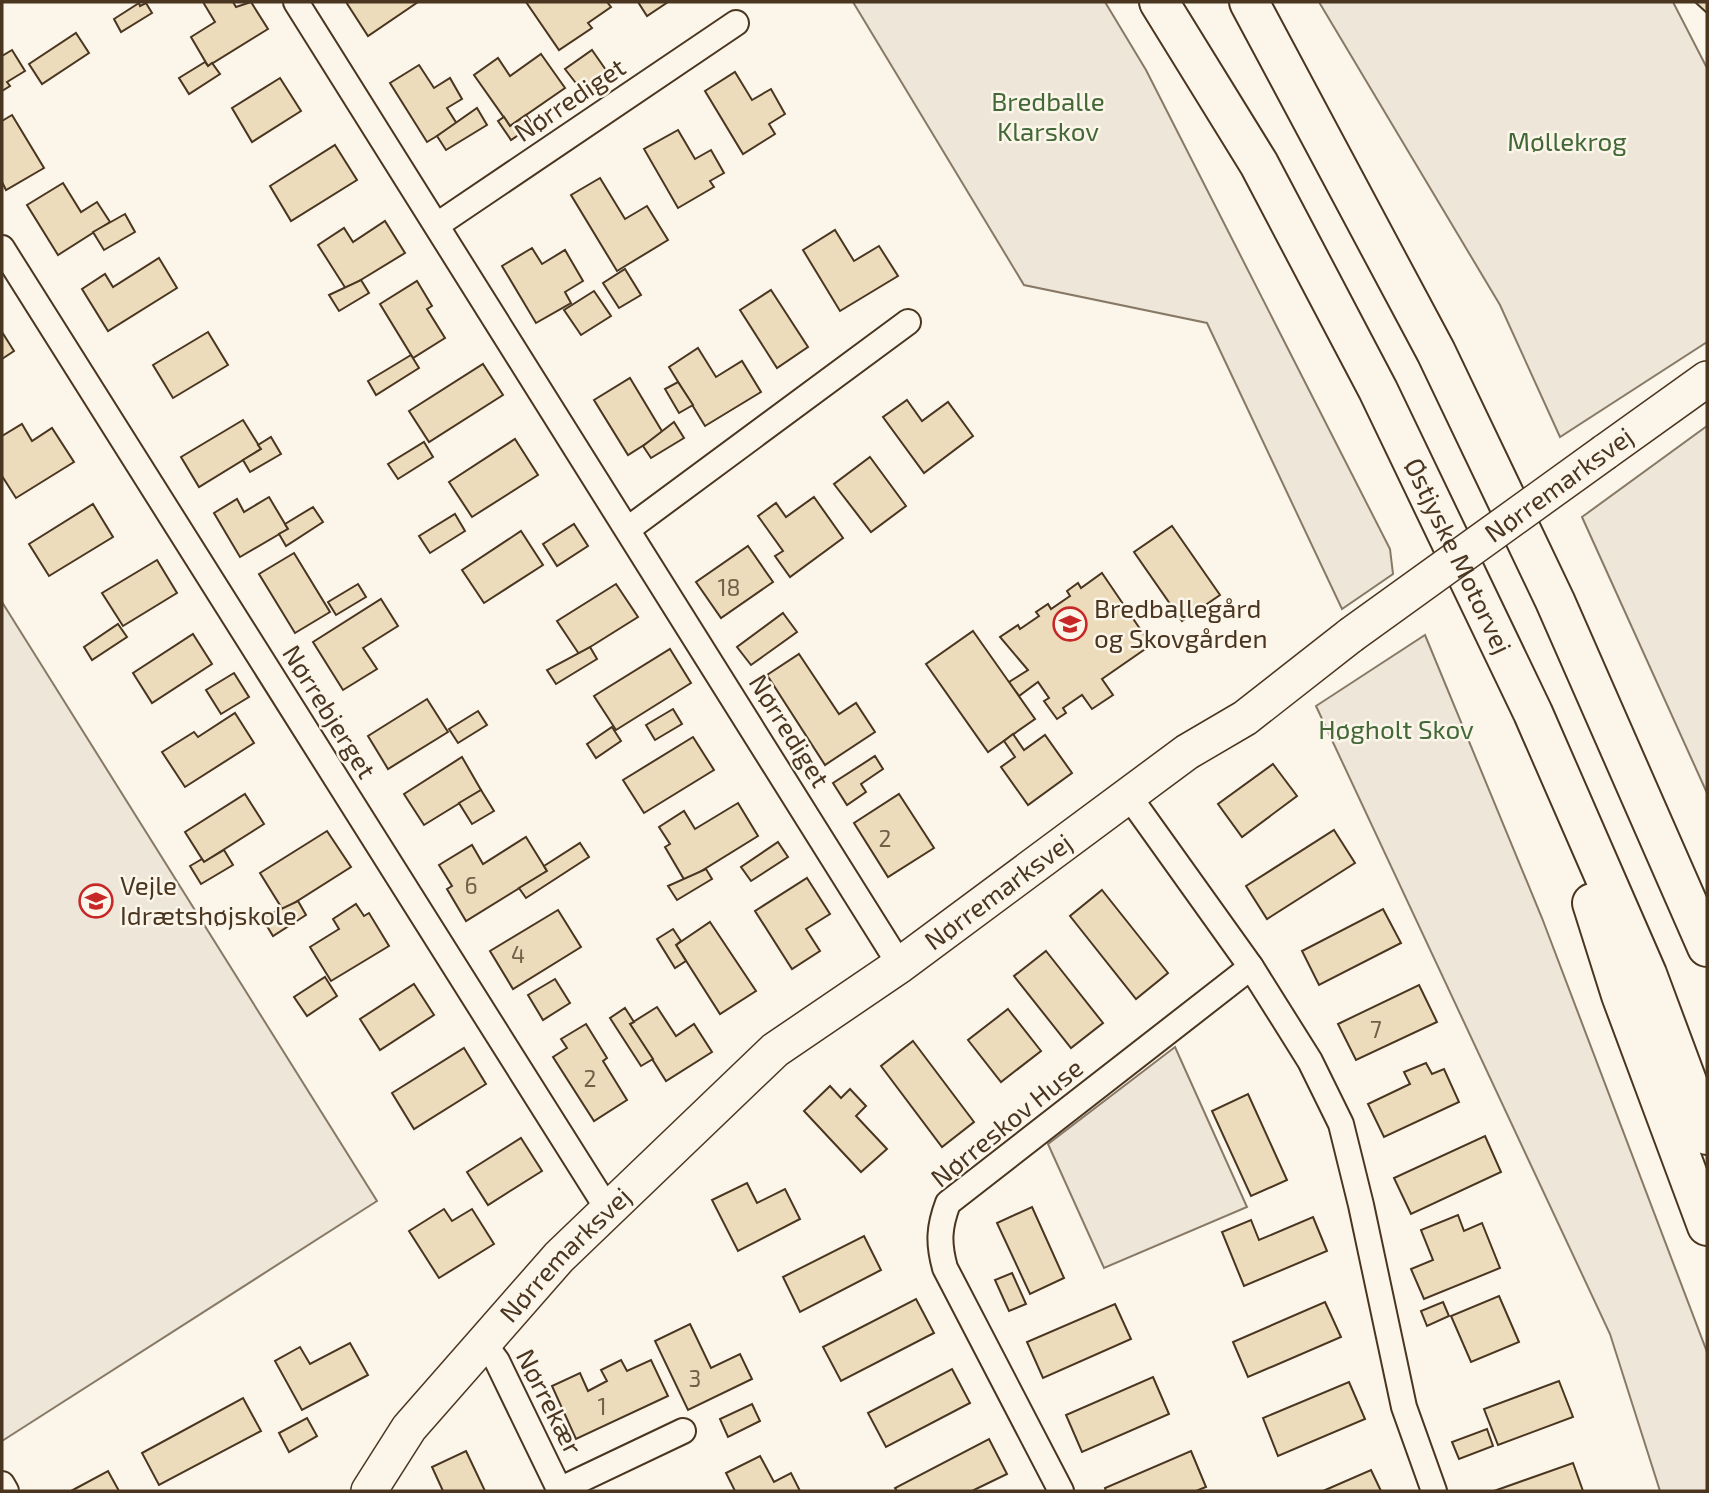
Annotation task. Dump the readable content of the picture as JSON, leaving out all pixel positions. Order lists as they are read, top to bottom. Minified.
{"streets":{"highway":["Østjyske Motorvej"],"street":["Nørrediget","Nørremarksvej","Nørrebjerget","Nørreskov Huse","Nørrekær"]},"crossings":[["Nørrediget","Nørremarksvej"],["Nørremarksvej","Nørrebjerget"],["Nørremarksvej","Nørrekær"]],"parks":["Bredballe Klarskov","Møllekrog","Høgholt Skov"],"places":{"school or university":["Bredballegård og Skovgården","Vejle Idrætshøjskole"]},"house_numbers":["18","2","6","4","7","2","3","1"]}
